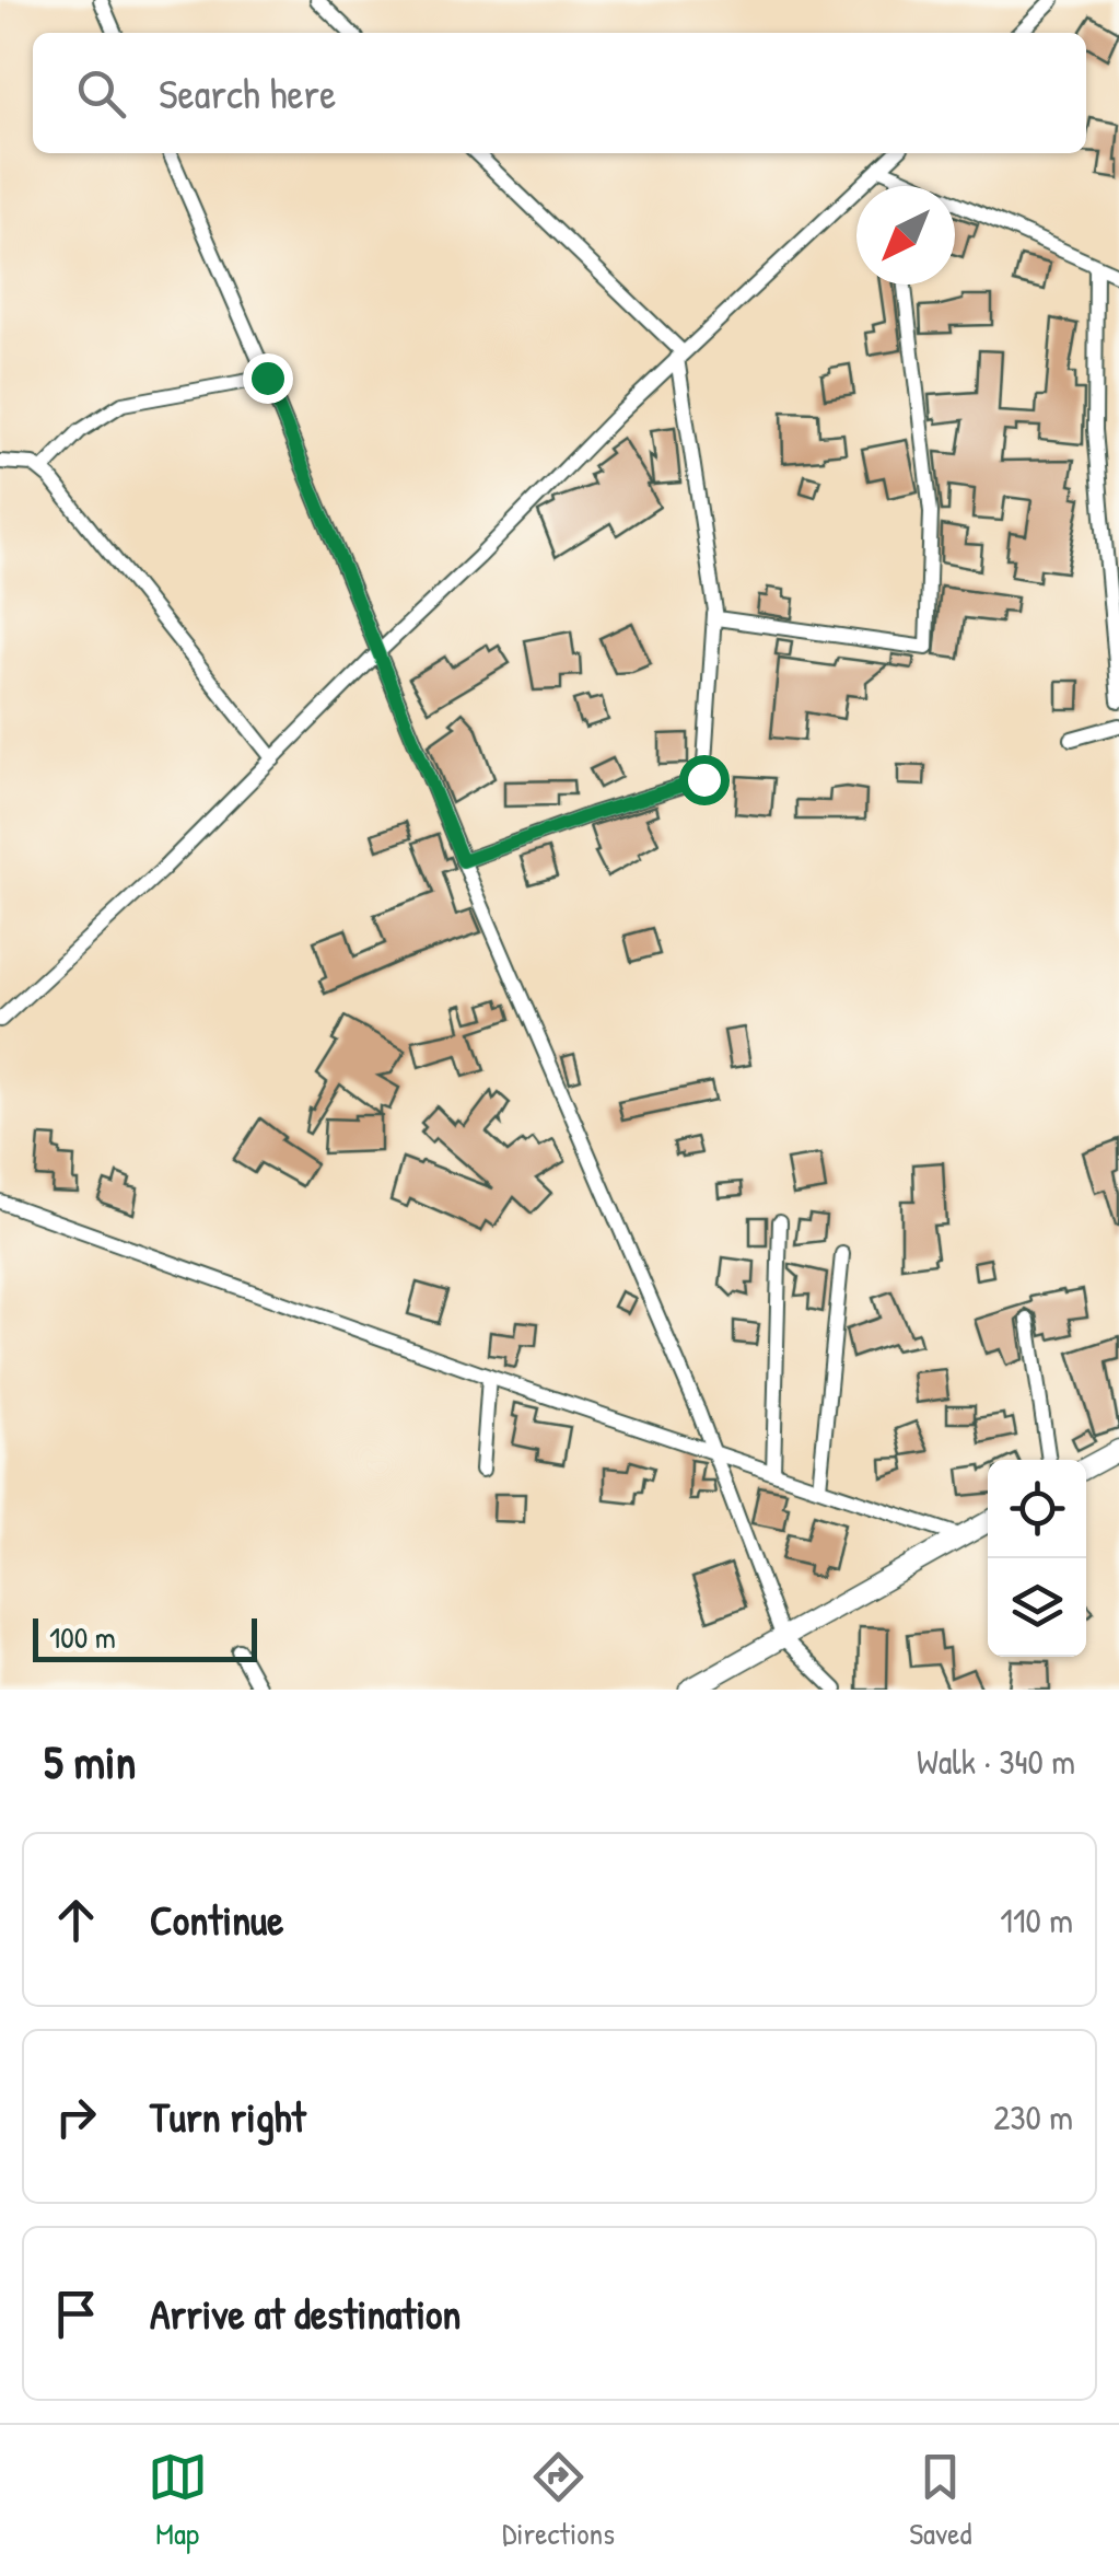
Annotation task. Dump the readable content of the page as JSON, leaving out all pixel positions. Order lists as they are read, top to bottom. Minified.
{"scale_bar":"100 m","north":"bottom left","page":{"search":"Search here","scale":"100 m","heading":["5 min","Walk · 340 m"],"list":[["Continue","110 m"],["Turn right","230 m"],"Arrive at destination"],"nav":["Map","Directions","Saved"]}}
